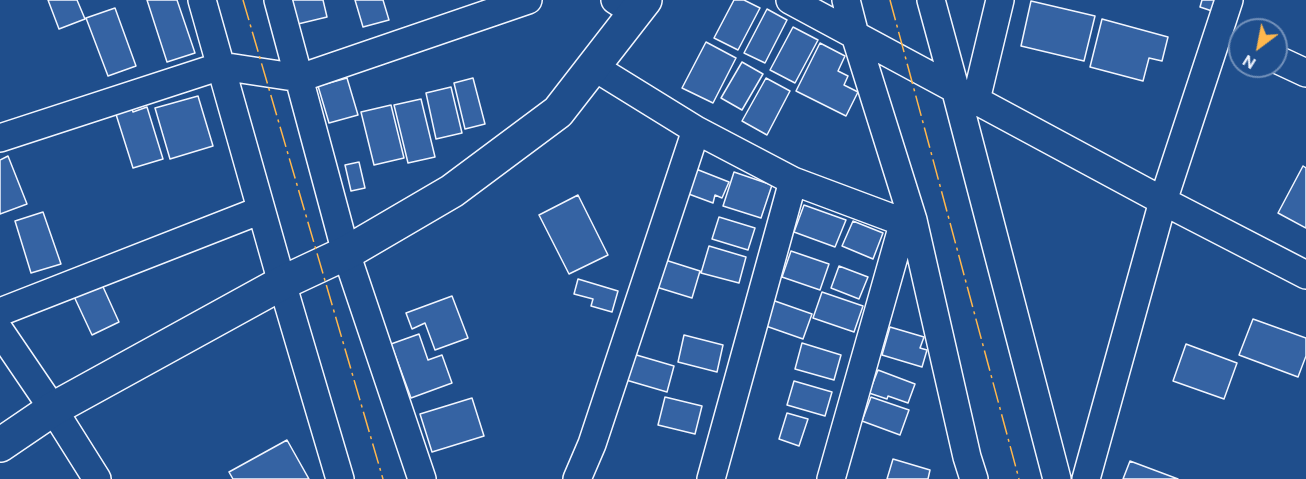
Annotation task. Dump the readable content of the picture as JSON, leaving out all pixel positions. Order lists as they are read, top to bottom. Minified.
{"north":"bottom left"}
